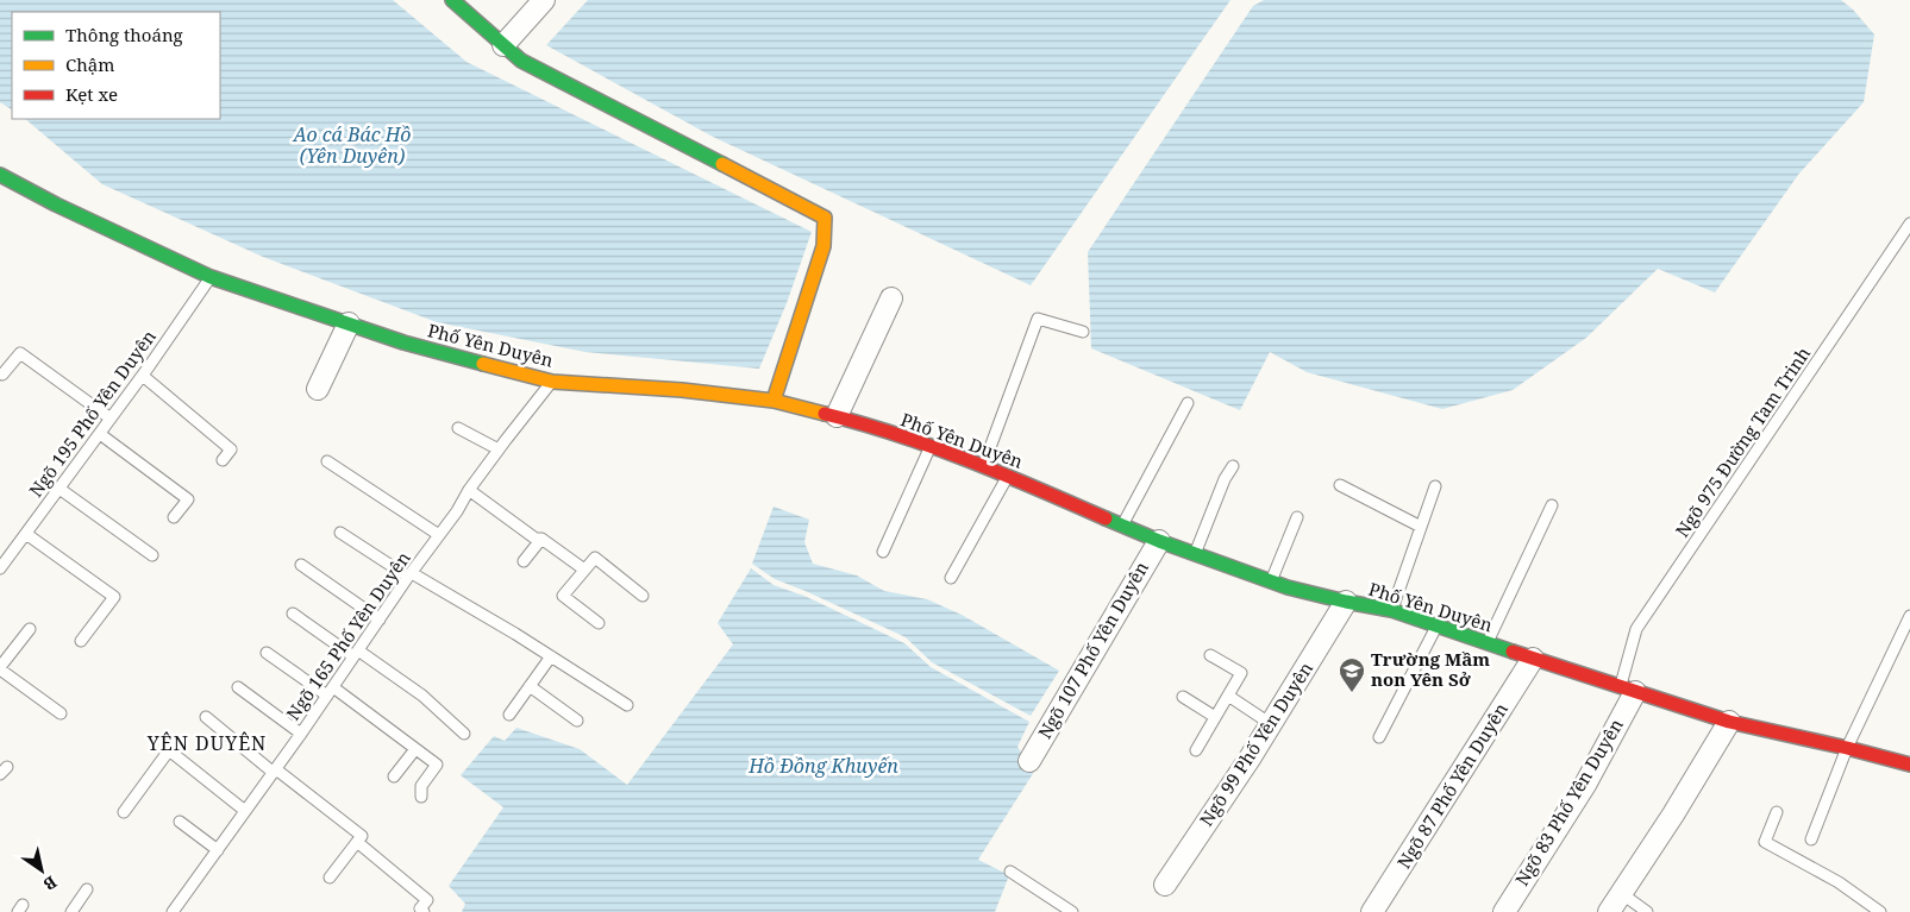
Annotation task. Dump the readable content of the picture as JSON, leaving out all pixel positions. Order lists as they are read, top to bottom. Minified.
{"streets":{"street":["Phố Yên Duyên","Ngõ 107 Phố Yên Duyên","Ngõ 99 Phố Yên Duyên","Ngõ 87 Phố Yên Duyên","Ngõ 83 Phố Yên Duyên"],"lane":["Ngõ 195 Phố Yên Duyên","Ngõ 975 Đường Tam Trinh","Ngõ 165 Phố Yên Duyên"]},"crossings":[["Phố Yên Duyên","Ngõ 195 Phố Yên Duyên"],["Phố Yên Duyên","Ngõ 975 Đường Tam Trinh"],["Phố Yên Duyên","Ngõ 165 Phố Yên Duyên"],["Phố Yên Duyên","Ngõ 107 Phố Yên Duyên"],["Phố Yên Duyên","Ngõ 99 Phố Yên Duyên"],["Phố Yên Duyên","Ngõ 87 Phố Yên Duyên"],["Phố Yên Duyên","Ngõ 83 Phố Yên Duyên"],["Ngõ 975 Đường Tam Trinh","Ngõ 83 Phố Yên Duyên"]],"districts":["YÊN DUYÊN"],"water":["Ao cá Bác Hồ (Yên Duyên)","Hồ Đồng Khuyến"],"places":{"school or university":["Trường Mầm non Yên Sở"]},"legend":["Thông thoáng","Chậm","Kẹt xe"],"north":"bottom right"}
